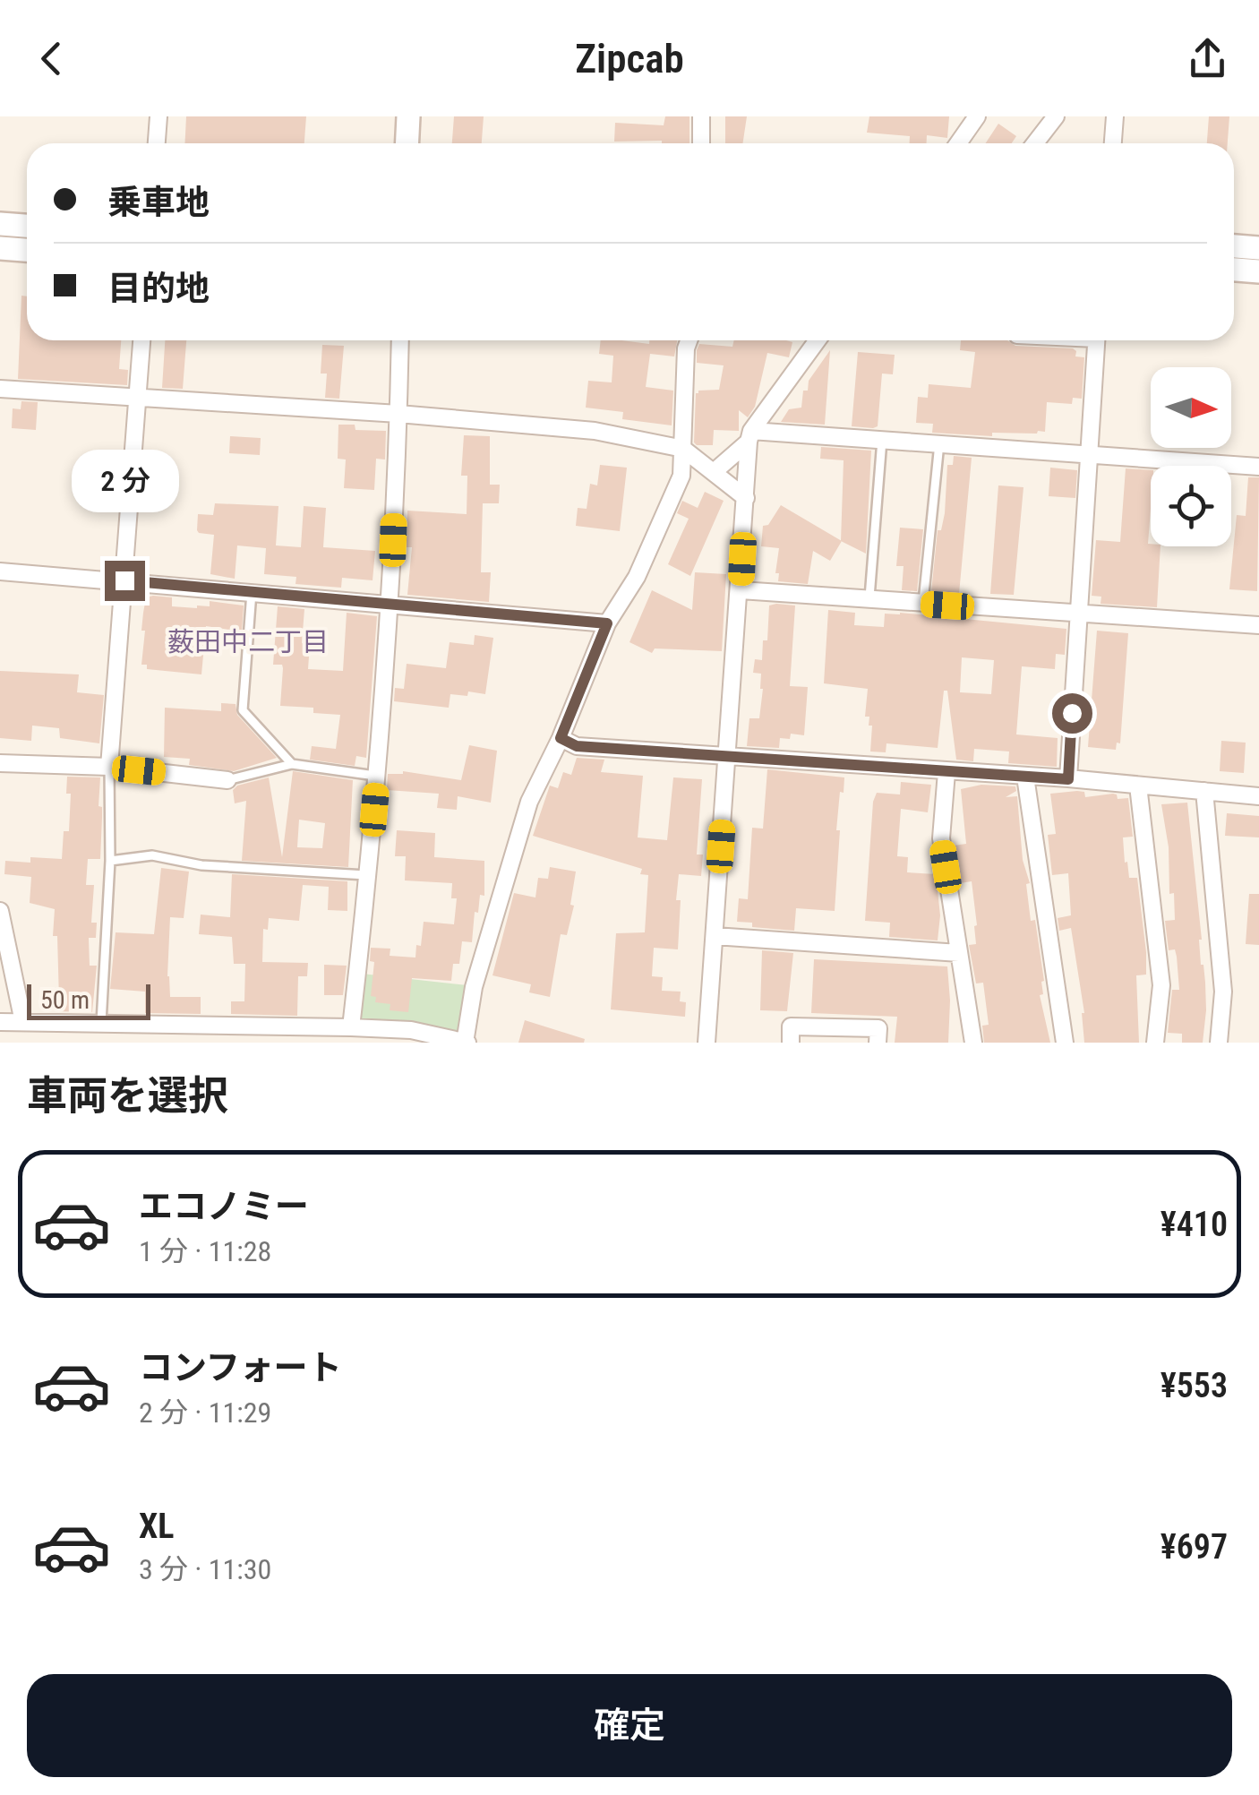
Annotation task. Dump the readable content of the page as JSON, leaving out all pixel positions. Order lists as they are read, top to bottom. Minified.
{"districts":["薮田中二丁目"],"scale_bar":"50 m","north":"right","page":{"header":"Zipcab","banner":["乗車地","目的地"],"bubble":"2 分","scale":"50 m","heading":"車両を選択","list":[{"name":"エコノミー","note":"1 分 · 11:28","value":"¥410"},{"name":"コンフォート","note":"2 分 · 11:29","value":"¥553"},{"name":"XL","note":"3 分 · 11:30","value":"¥697"}],"buttons":"確定"}}
